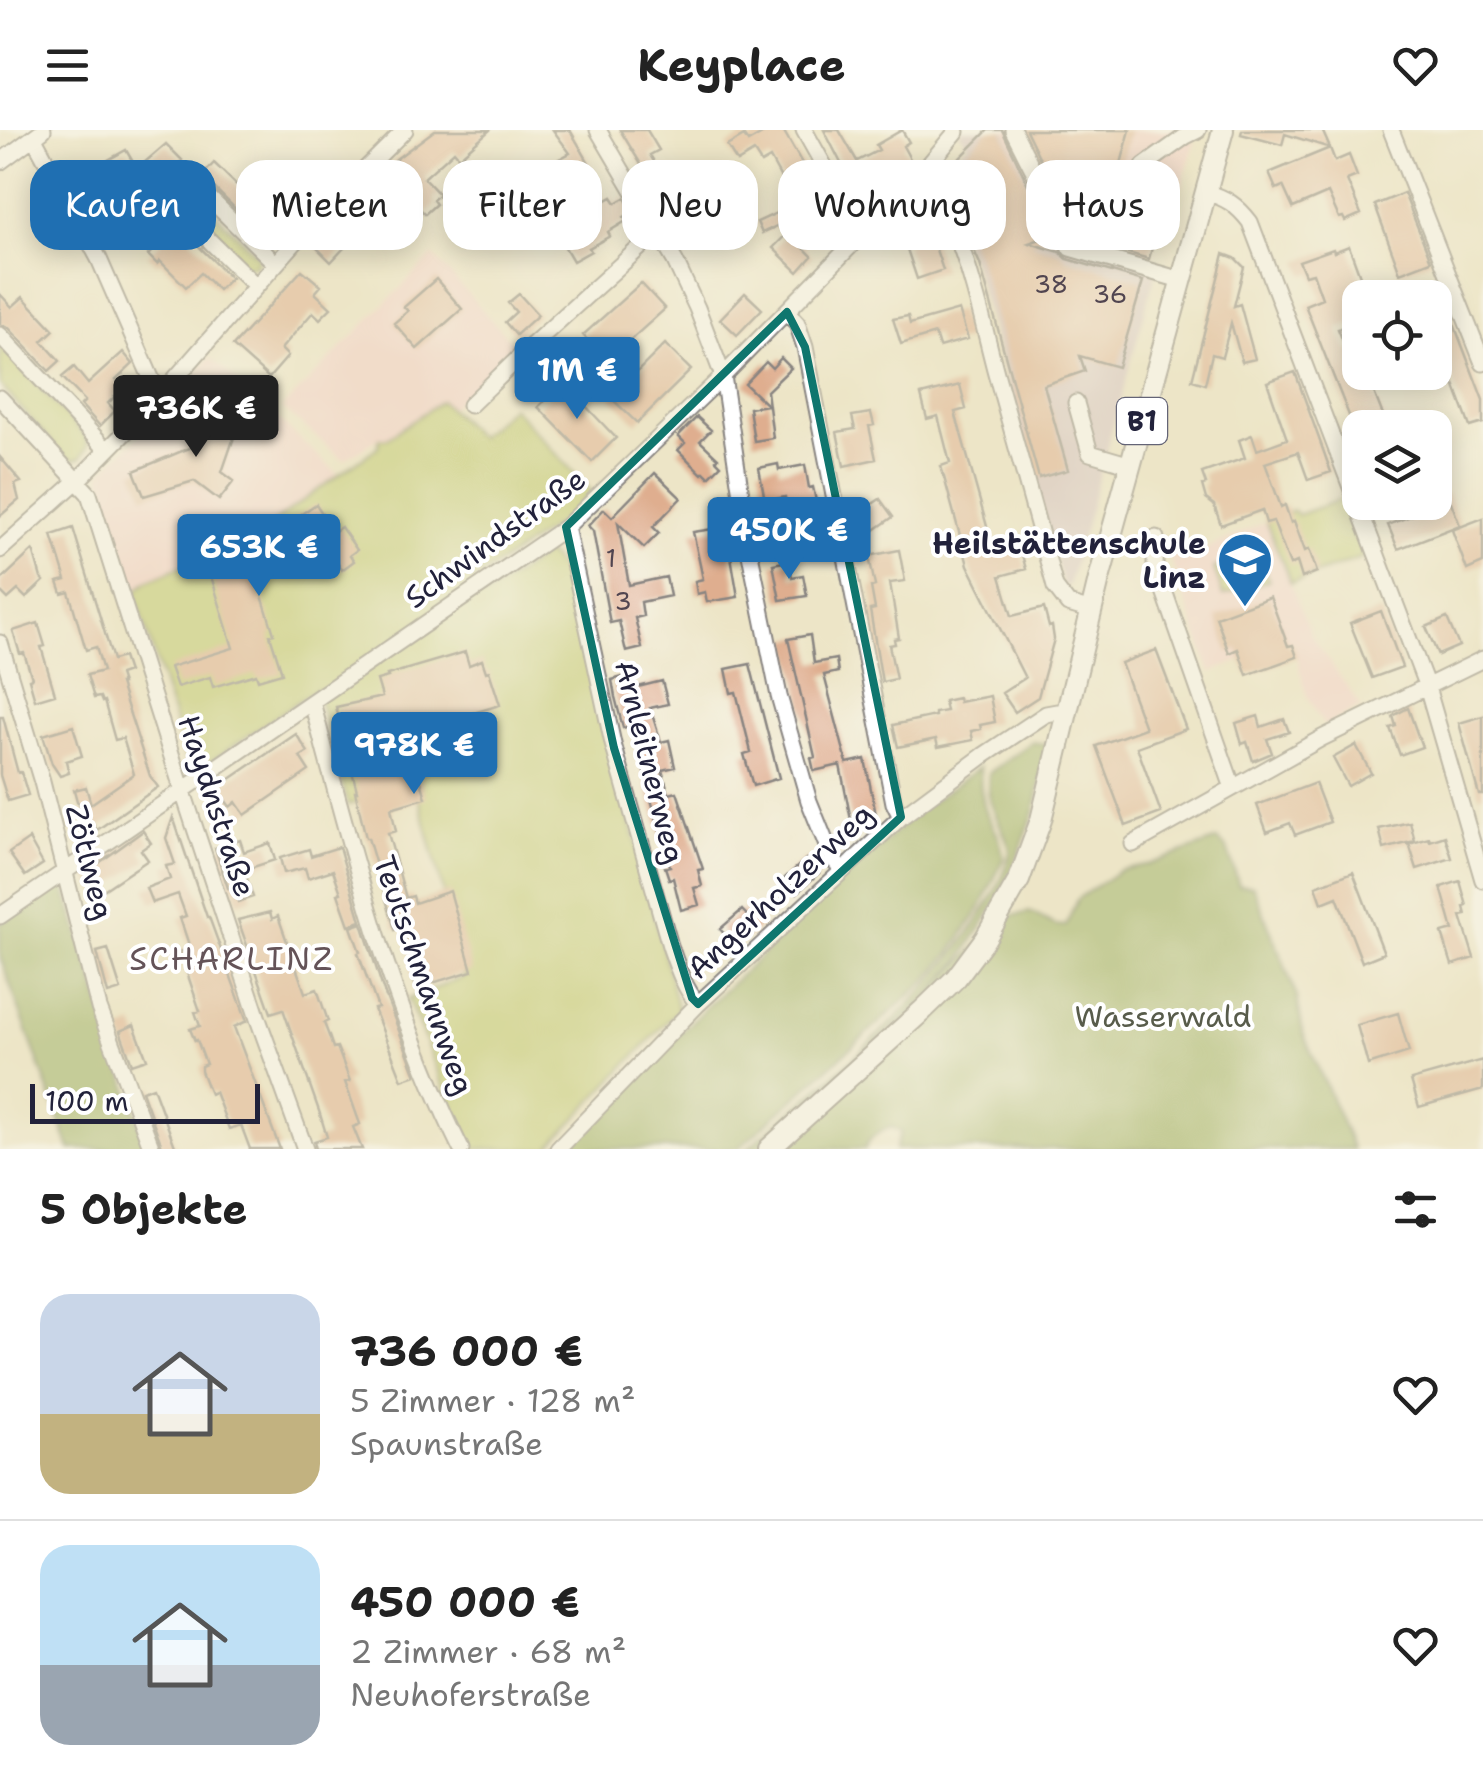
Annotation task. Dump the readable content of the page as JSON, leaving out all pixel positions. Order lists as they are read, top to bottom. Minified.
{"streets":{"main road":["B1"],"street":["Schwindstraße","Arnleitnerweg","Haydnstraße","Zötlweg","Angerholzerweg","Teutschmannweg"]},"crossings":[["B1","Angerholzerweg"],["Schwindstraße","Arnleitnerweg"],["Schwindstraße","Haydnstraße"],["Schwindstraße","Zötlweg"],["Schwindstraße","Teutschmannweg"],["Arnleitnerweg","Angerholzerweg"]],"districts":["SCHARLINZ"],"parks":["Wasserwald"],"places":{"school or university":["Heilstättenschule Linz"]},"house_numbers":["38","36","1","3"],"scale_bar":"100 m","page":{"header":"Keyplace","chip":["Kaufen","Mieten","Filter","Neu","Wohnung","Haus"],"price":["1M €","736K €","450K €","653K €","978K €"],"scale":"100 m","heading":"5 Objekte","list":[{"name":"736 000 €","note":"5 Zimmer · 128 m² · Spaunstraße"},{"name":"450 000 €","note":"2 Zimmer · 68 m² · Neuhoferstraße"}]}}
